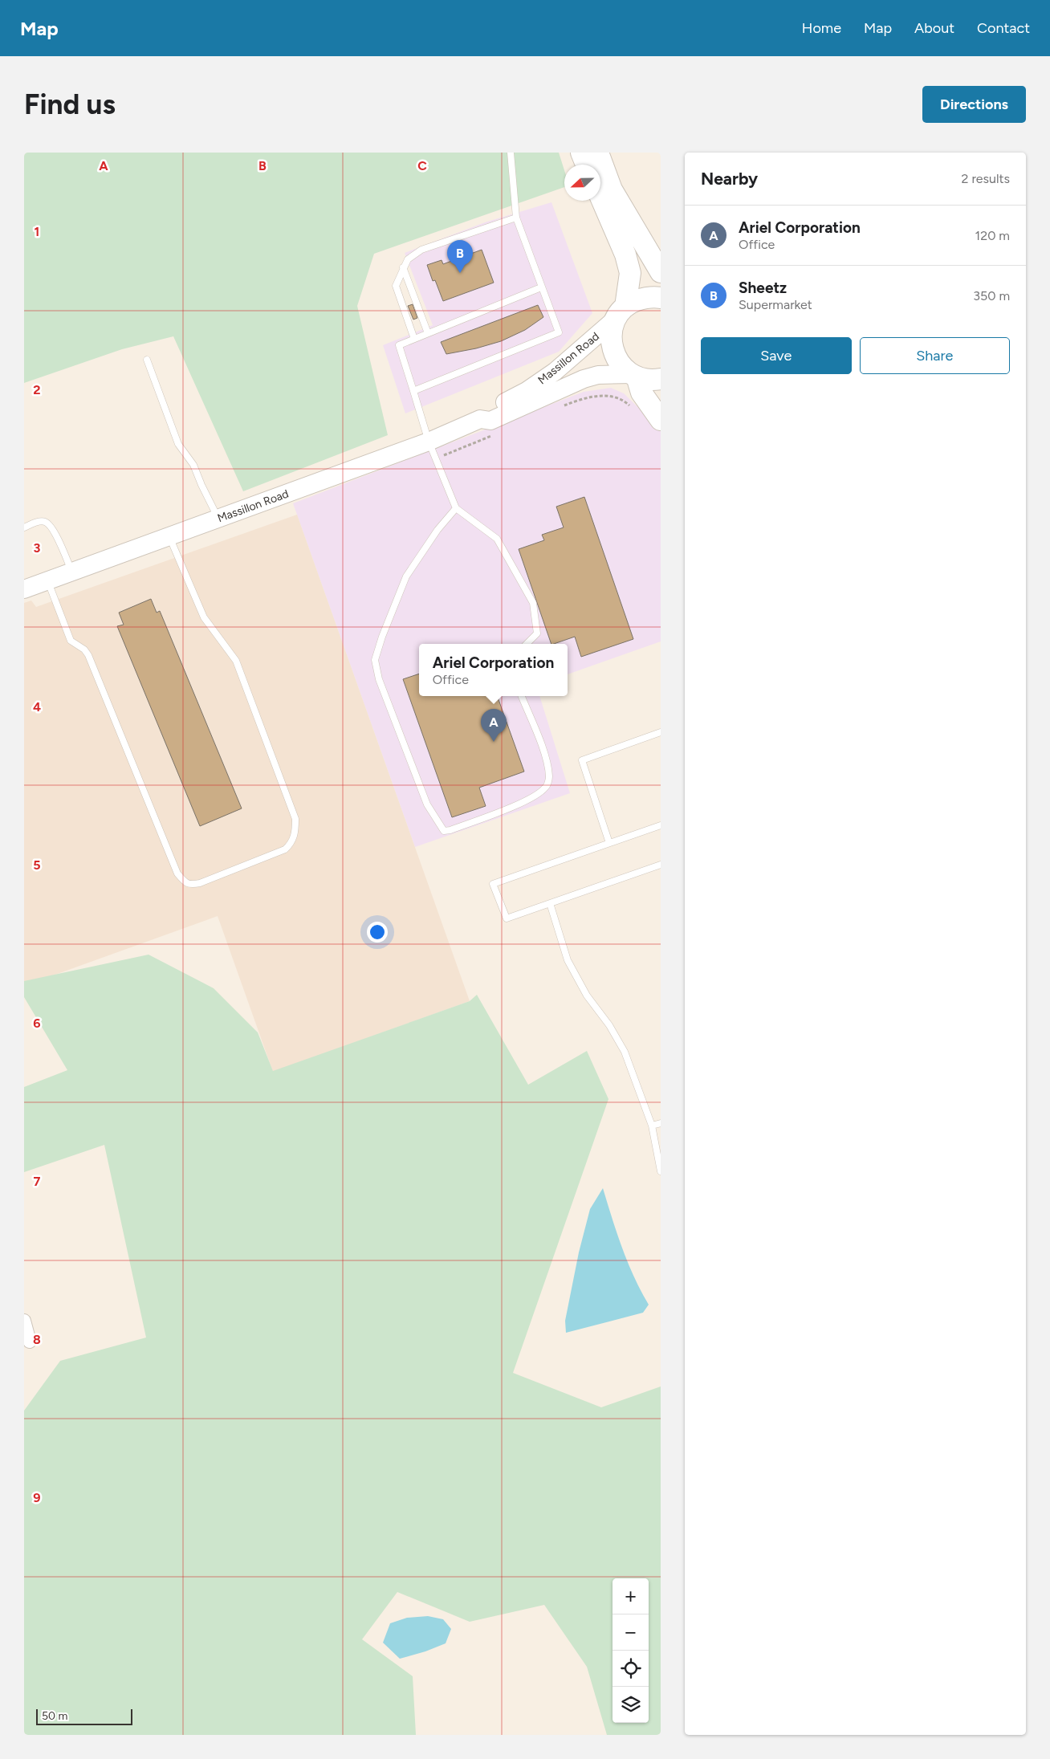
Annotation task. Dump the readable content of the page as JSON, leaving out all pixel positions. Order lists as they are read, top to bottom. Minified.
{"streets":{"main road":["Massillon Road"]},"scale_bar":"50 m","north":"left","page":{"header":"Map","nav":["Home","Map","About","Contact"],"buttons":["Directions",["Save","Share"]],"title":"Find us","heading":["Nearby","2 results"],"list":[{"mark":"A","name":"Ariel Corporation","note":"Office","value":"120 m"},{"mark":"B","name":"Sheetz","note":"Supermarket","value":"350 m"}],"pins":["B","A"],"popup":["Ariel Corporation","Office"],"map_buttons":["+","−"],"scale":"50 m"},"grid":{"columns":["A","B","C"],"rows":["1","2","3","4","5","6","7","8","9"]}}
